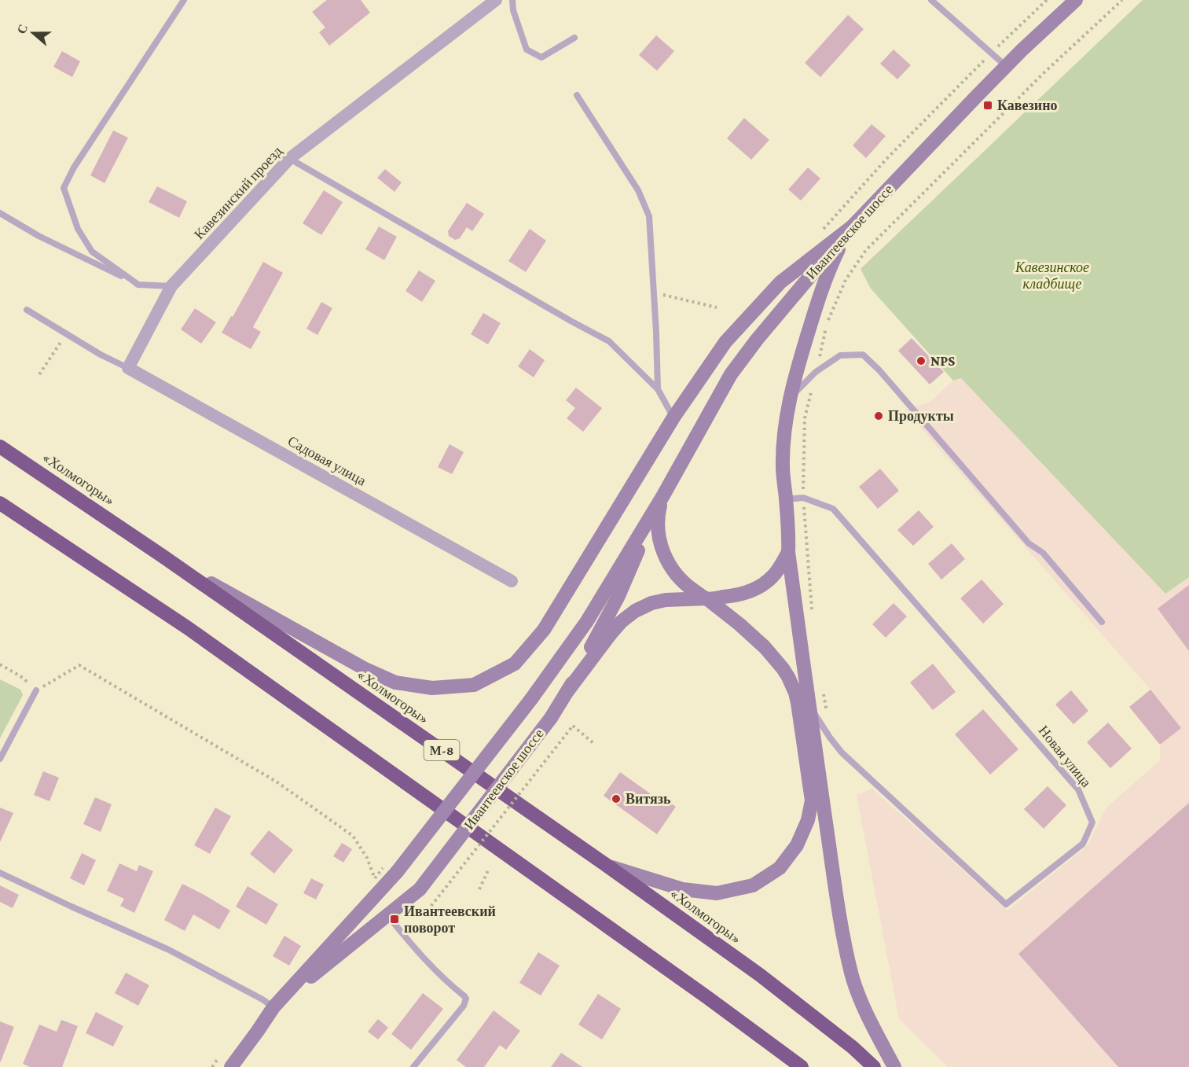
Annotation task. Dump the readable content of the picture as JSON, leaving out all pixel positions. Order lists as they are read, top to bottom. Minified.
{"streets":{"highway":["«Холмогоры»","М-8"],"main road":["Ивантеевское шоссе"],"street":["Кавезинский проезд","Садовая улица"],"lane":["Новая улица"]},"crossings":[["Кавезинский проезд","Садовая улица"]],"parks":["Кавезинское кладбище"],"places":{"transit":["Кавезино","Ивантеевский поворот"],"other":["NPS","Продукты","Витязь"]},"north":"left"}
